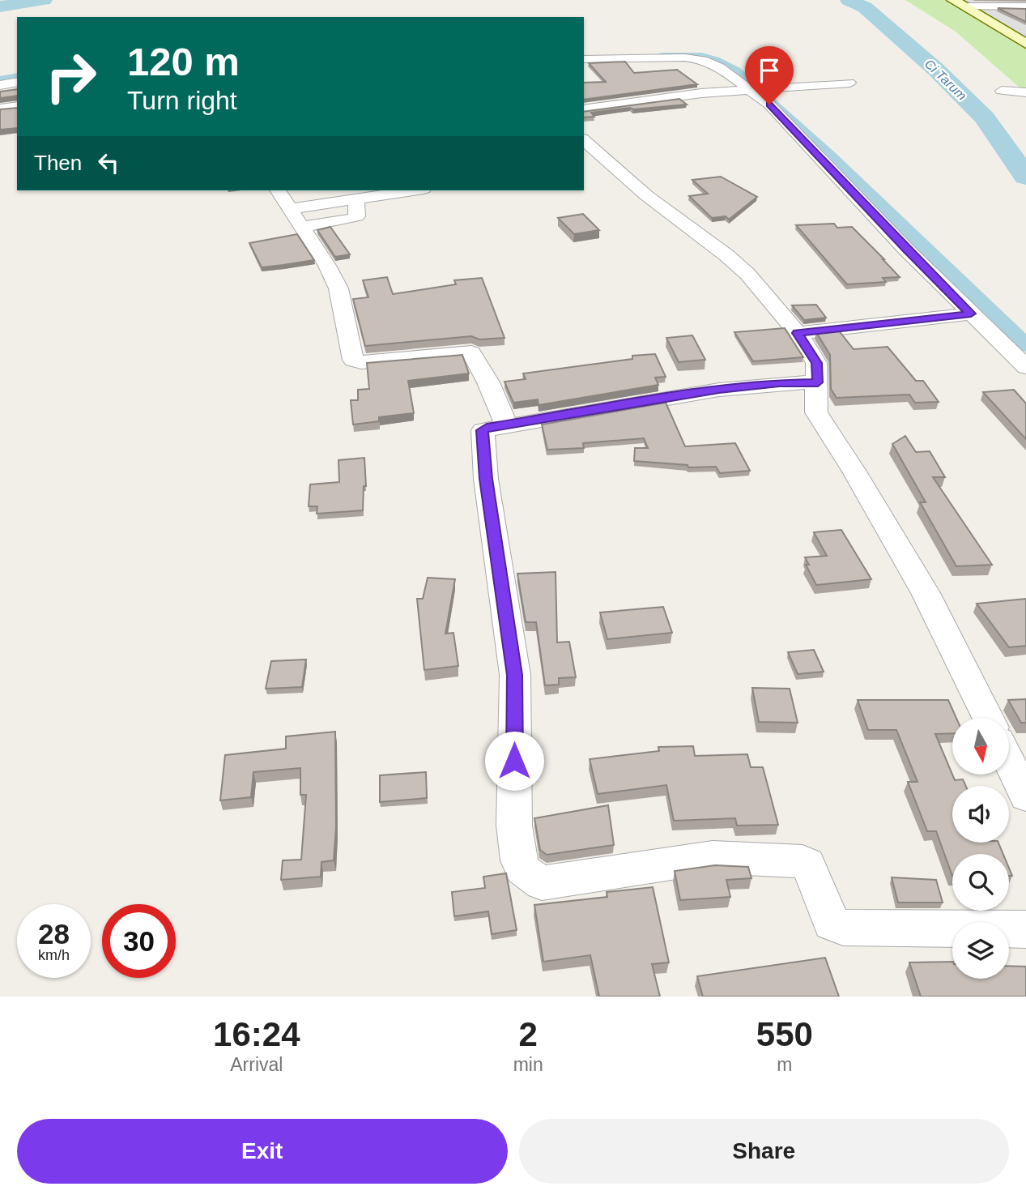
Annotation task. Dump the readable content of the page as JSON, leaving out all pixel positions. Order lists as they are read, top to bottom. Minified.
{"water":["Ci Tarum"],"north":"bottom","page":{"turn":["120 m","Turn right"],"then":"Then","speed":"28 km/h","limit":"30","eta":["16:24","Arrival","2","min","550","m"],"buttons":["Exit","Share"]}}
